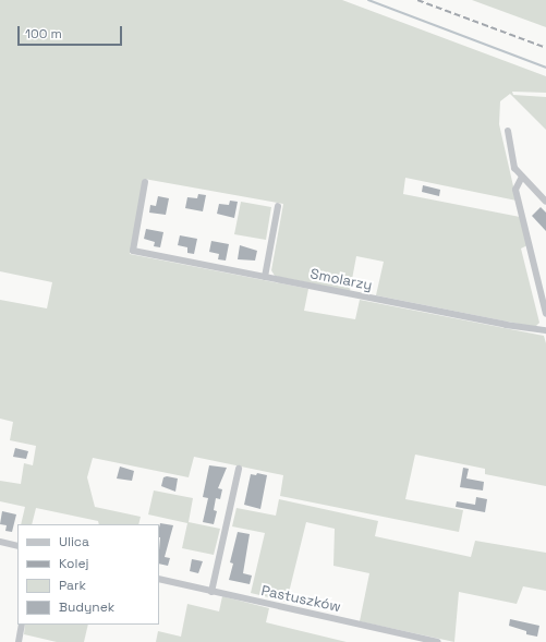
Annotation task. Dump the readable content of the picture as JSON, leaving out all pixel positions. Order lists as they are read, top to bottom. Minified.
{"streets":{"street":["Smolarzy","Pastuszków"]},"legend":["Ulica","Kolej","Park","Budynek"],"scale_bar":"100 m"}
